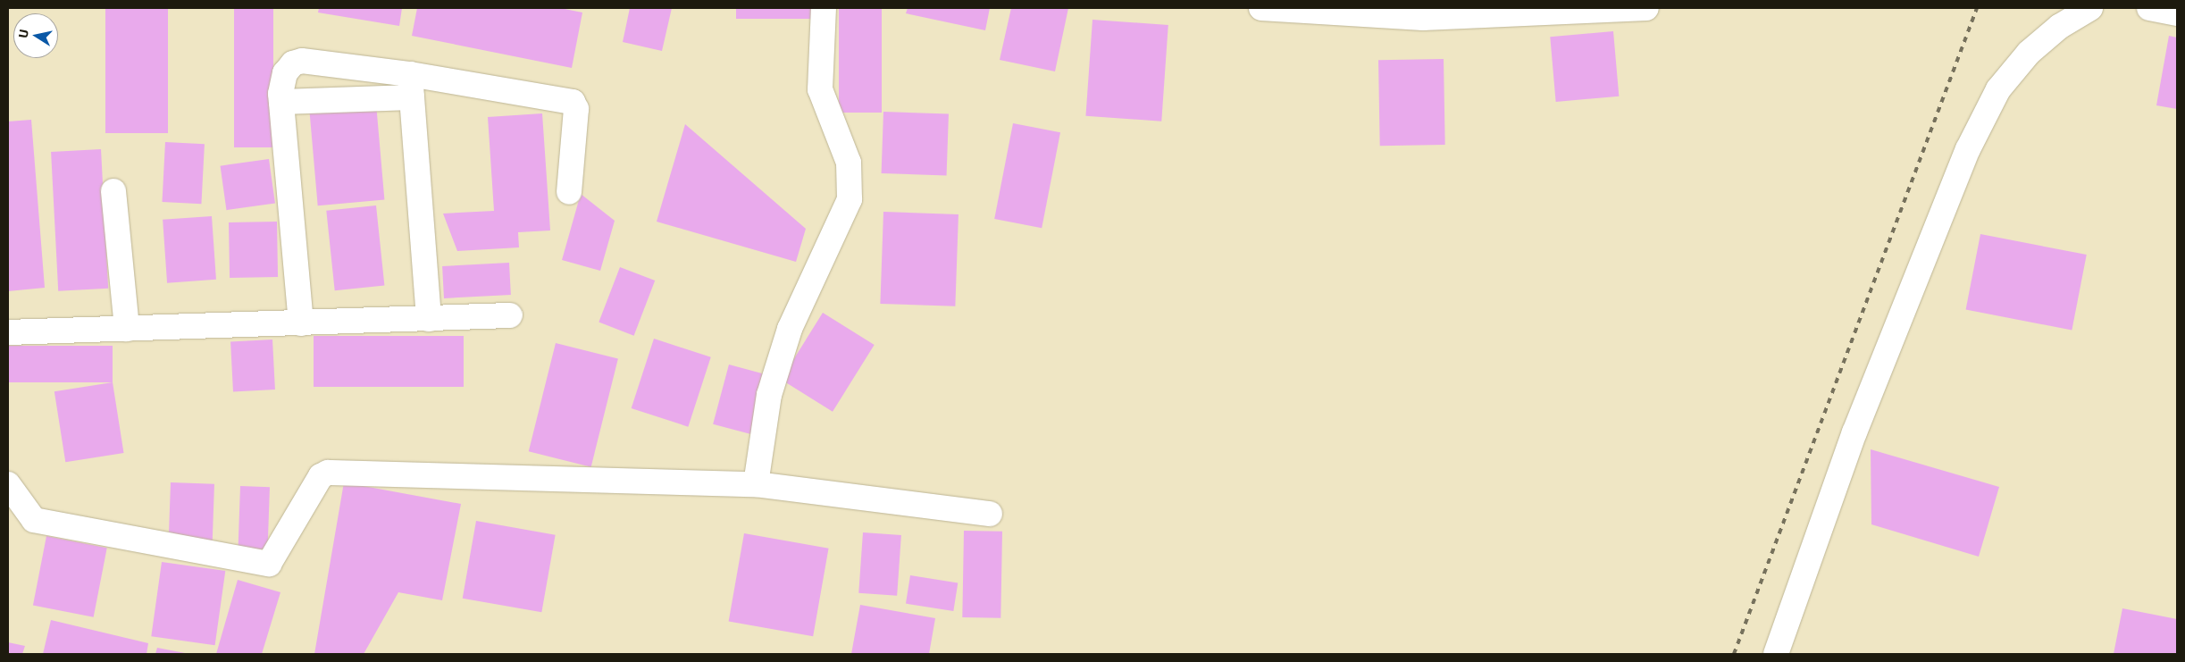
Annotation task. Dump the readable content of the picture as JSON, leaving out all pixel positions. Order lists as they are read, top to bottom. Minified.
{"north":"left"}
